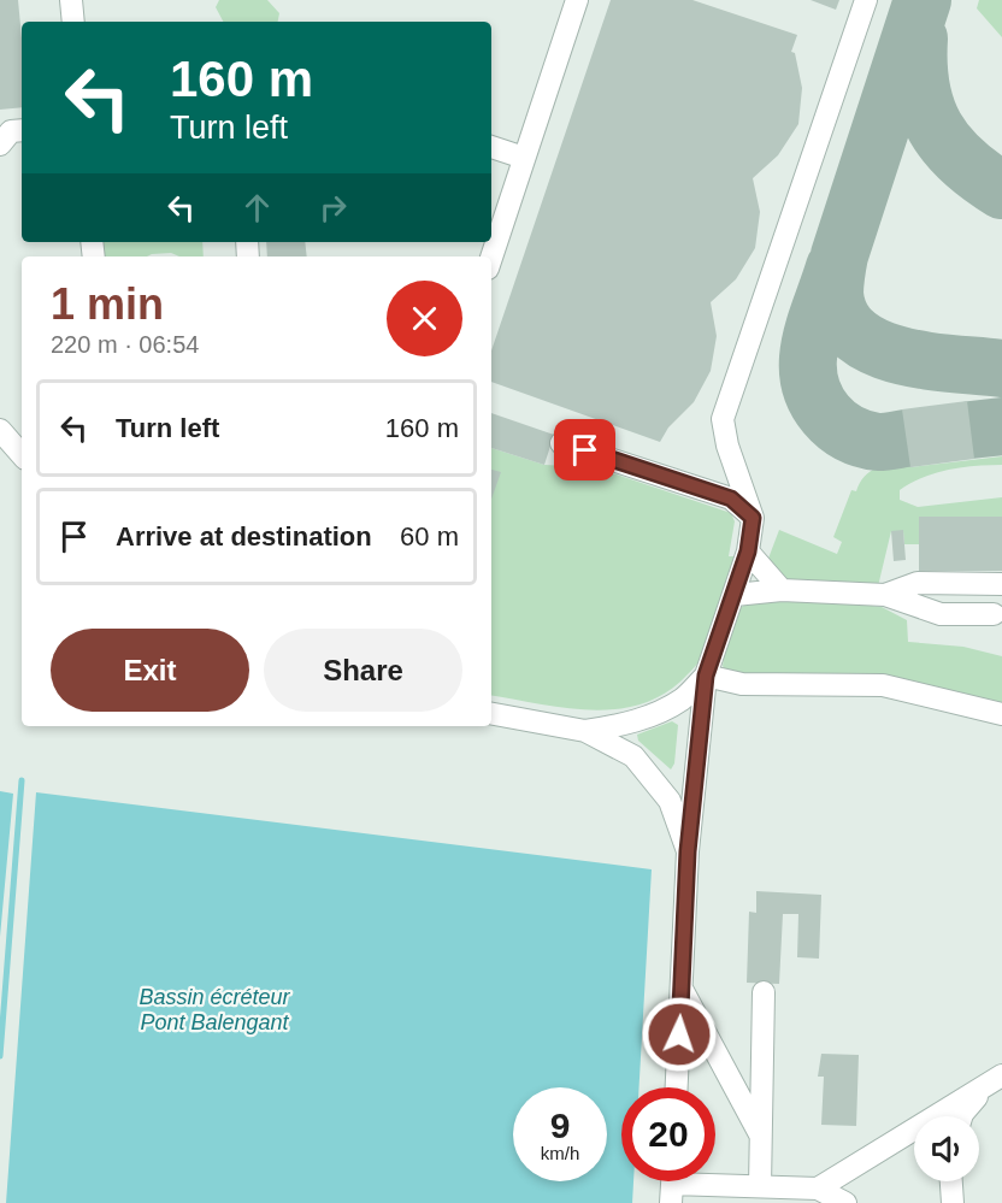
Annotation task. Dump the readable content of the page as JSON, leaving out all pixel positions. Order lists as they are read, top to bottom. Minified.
{"water":["Bassin écréteur Pont Balengant"],"page":{"turn":["160 m","Turn left"],"heading":["1 min","220 m · 06:54"],"list":[{"name":"Turn left","value":"160 m"},{"name":"Arrive at destination","value":"60 m"}],"buttons":["Exit","Share"],"speed":"9 km/h","limit":"20"}}
